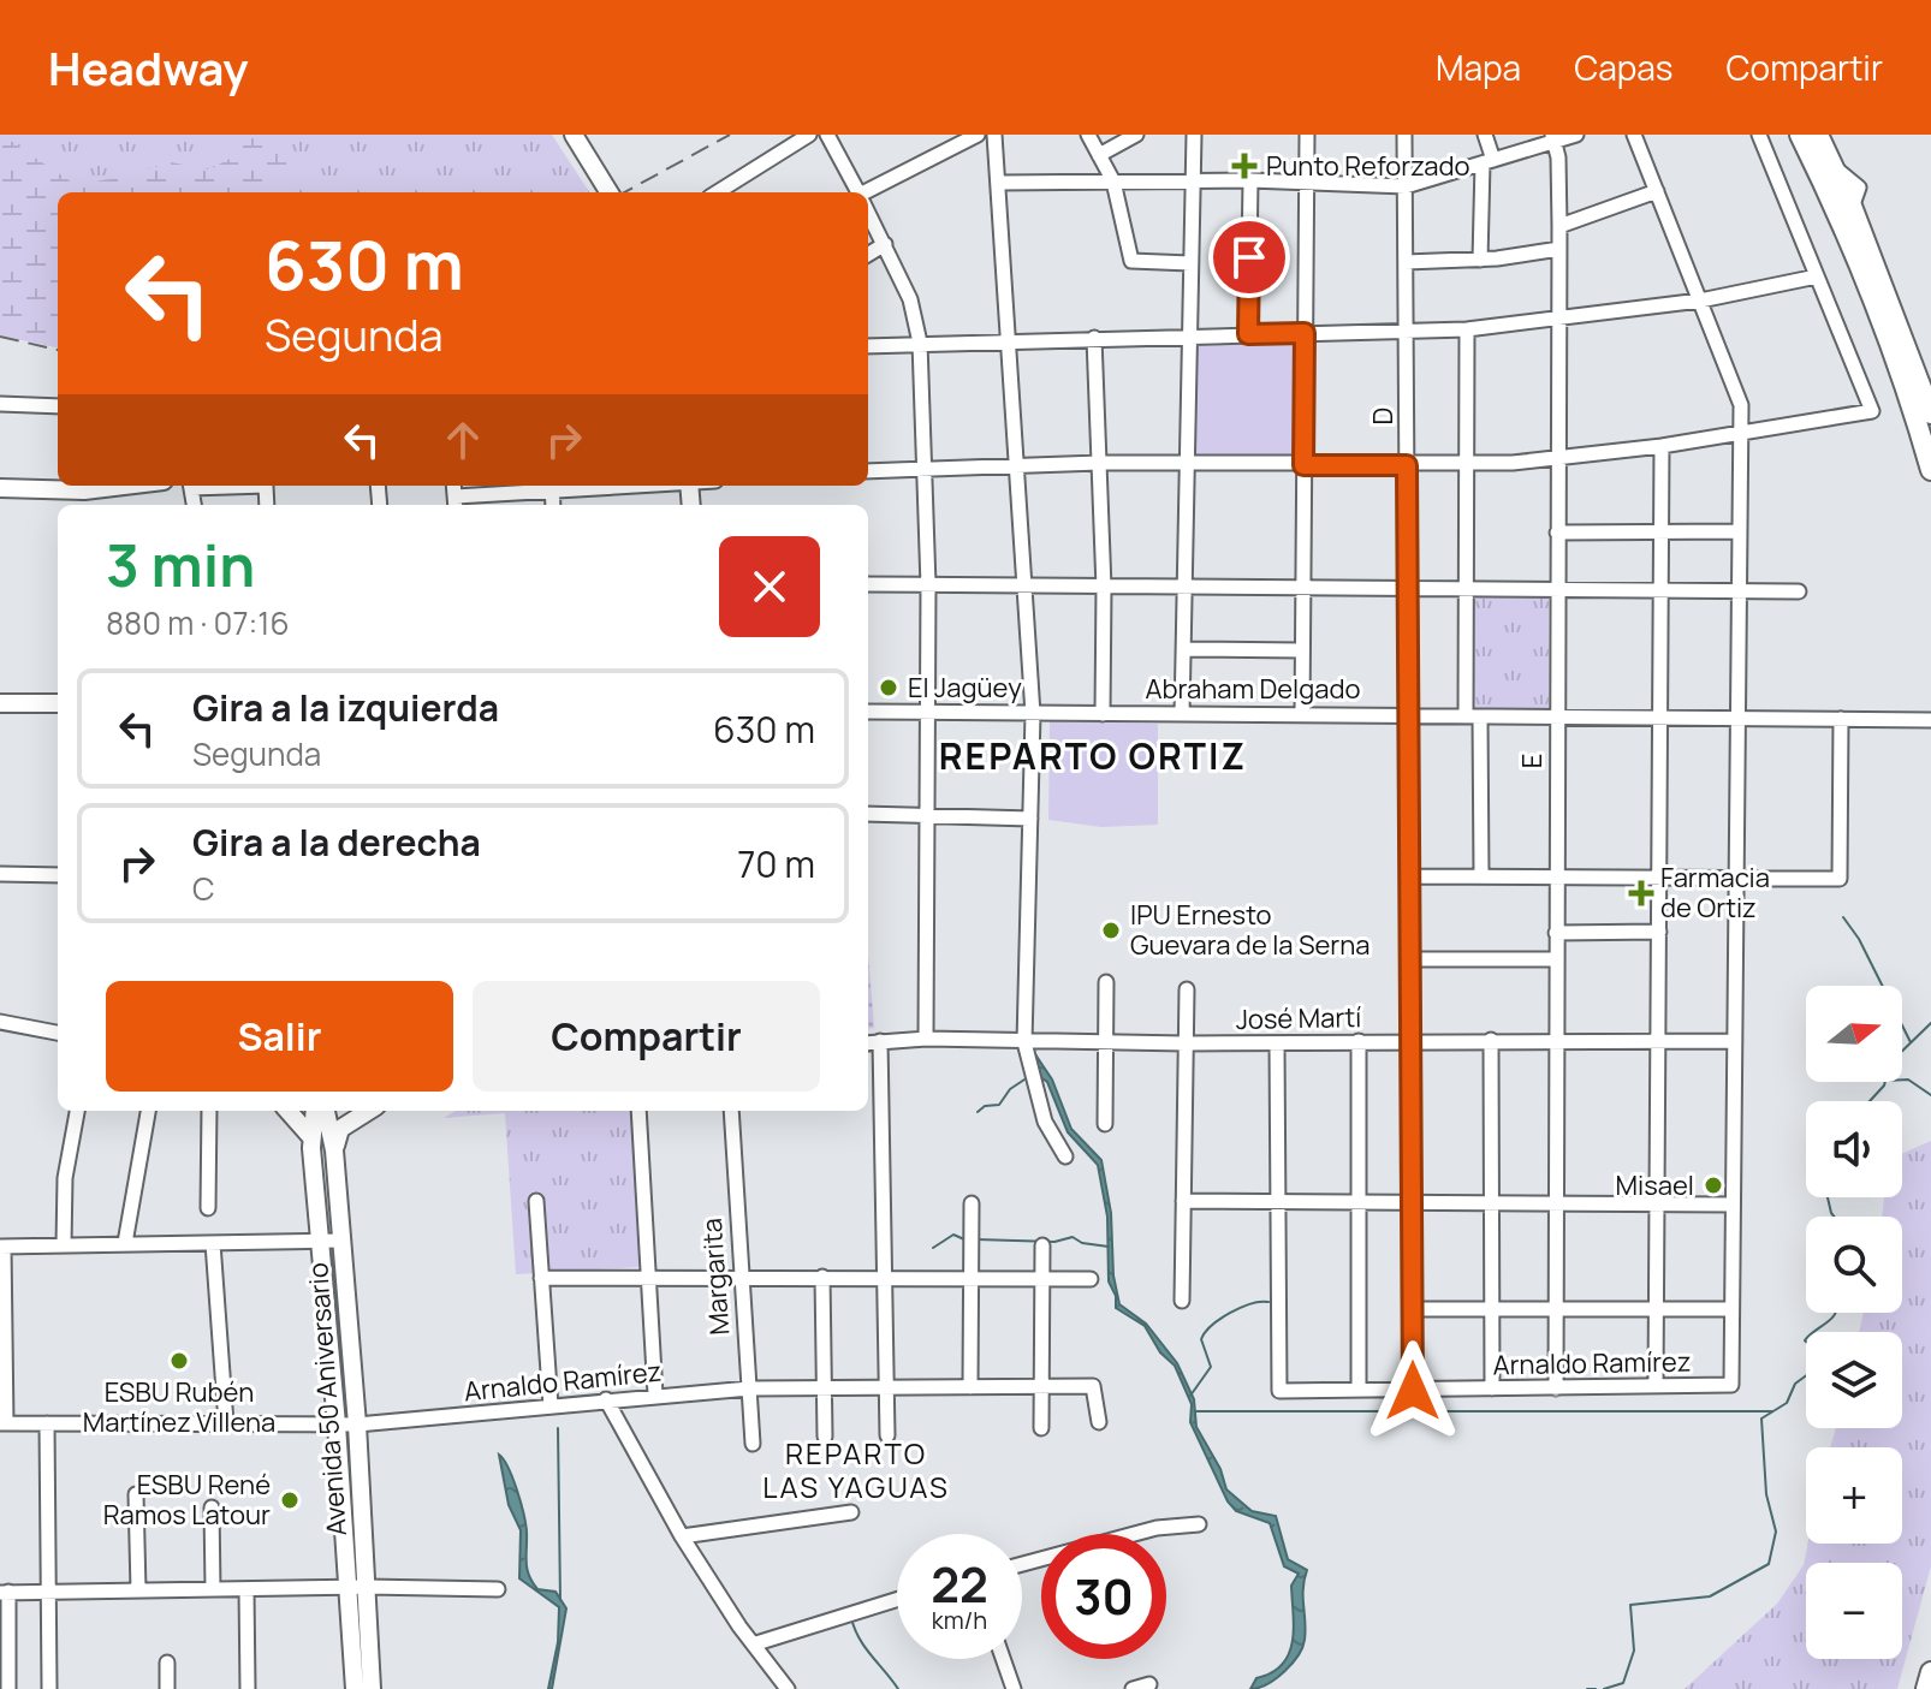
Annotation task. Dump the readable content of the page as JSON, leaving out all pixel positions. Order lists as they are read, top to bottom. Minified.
{"streets":{"main road":["Avenida 50 Aniversario"],"street":["D","Abraham Delgado","E","José Martí","Margarita","Arnaldo Ramírez"]},"crossings":[["D","Abraham Delgado"],["D","José Martí"],["D","Arnaldo Ramírez"],["Abraham Delgado","E"],["E","José Martí"],["E","Arnaldo Ramírez"],["Margarita","Arnaldo Ramírez"],["Arnaldo Ramírez","Avenida 50 Aniversario"]],"districts":["REPARTO ORTIZ","REPARTO LAS YAGUAS"],"places":{"health":["Punto Reforzado","Farmacia de Ortiz"],"other":["El Jagüey","IPU Ernesto Guevara de la Serna","Misael","ESBU Rubén Martínez Villena","ESBU René Ramos Latour"]},"north":"right","page":{"header":"Headway","nav":["Mapa","Capas","Compartir"],"turn":["630 m","Segunda"],"heading":["3 min","880 m · 07:16"],"list":[{"name":"Gira a la izquierda","note":"Segunda","value":"630 m"},{"name":"Gira a la derecha","note":"C","value":"70 m"}],"buttons":["Salir","Compartir"],"map_buttons":["+","−"],"speed":"22 km/h","limit":"30"}}
